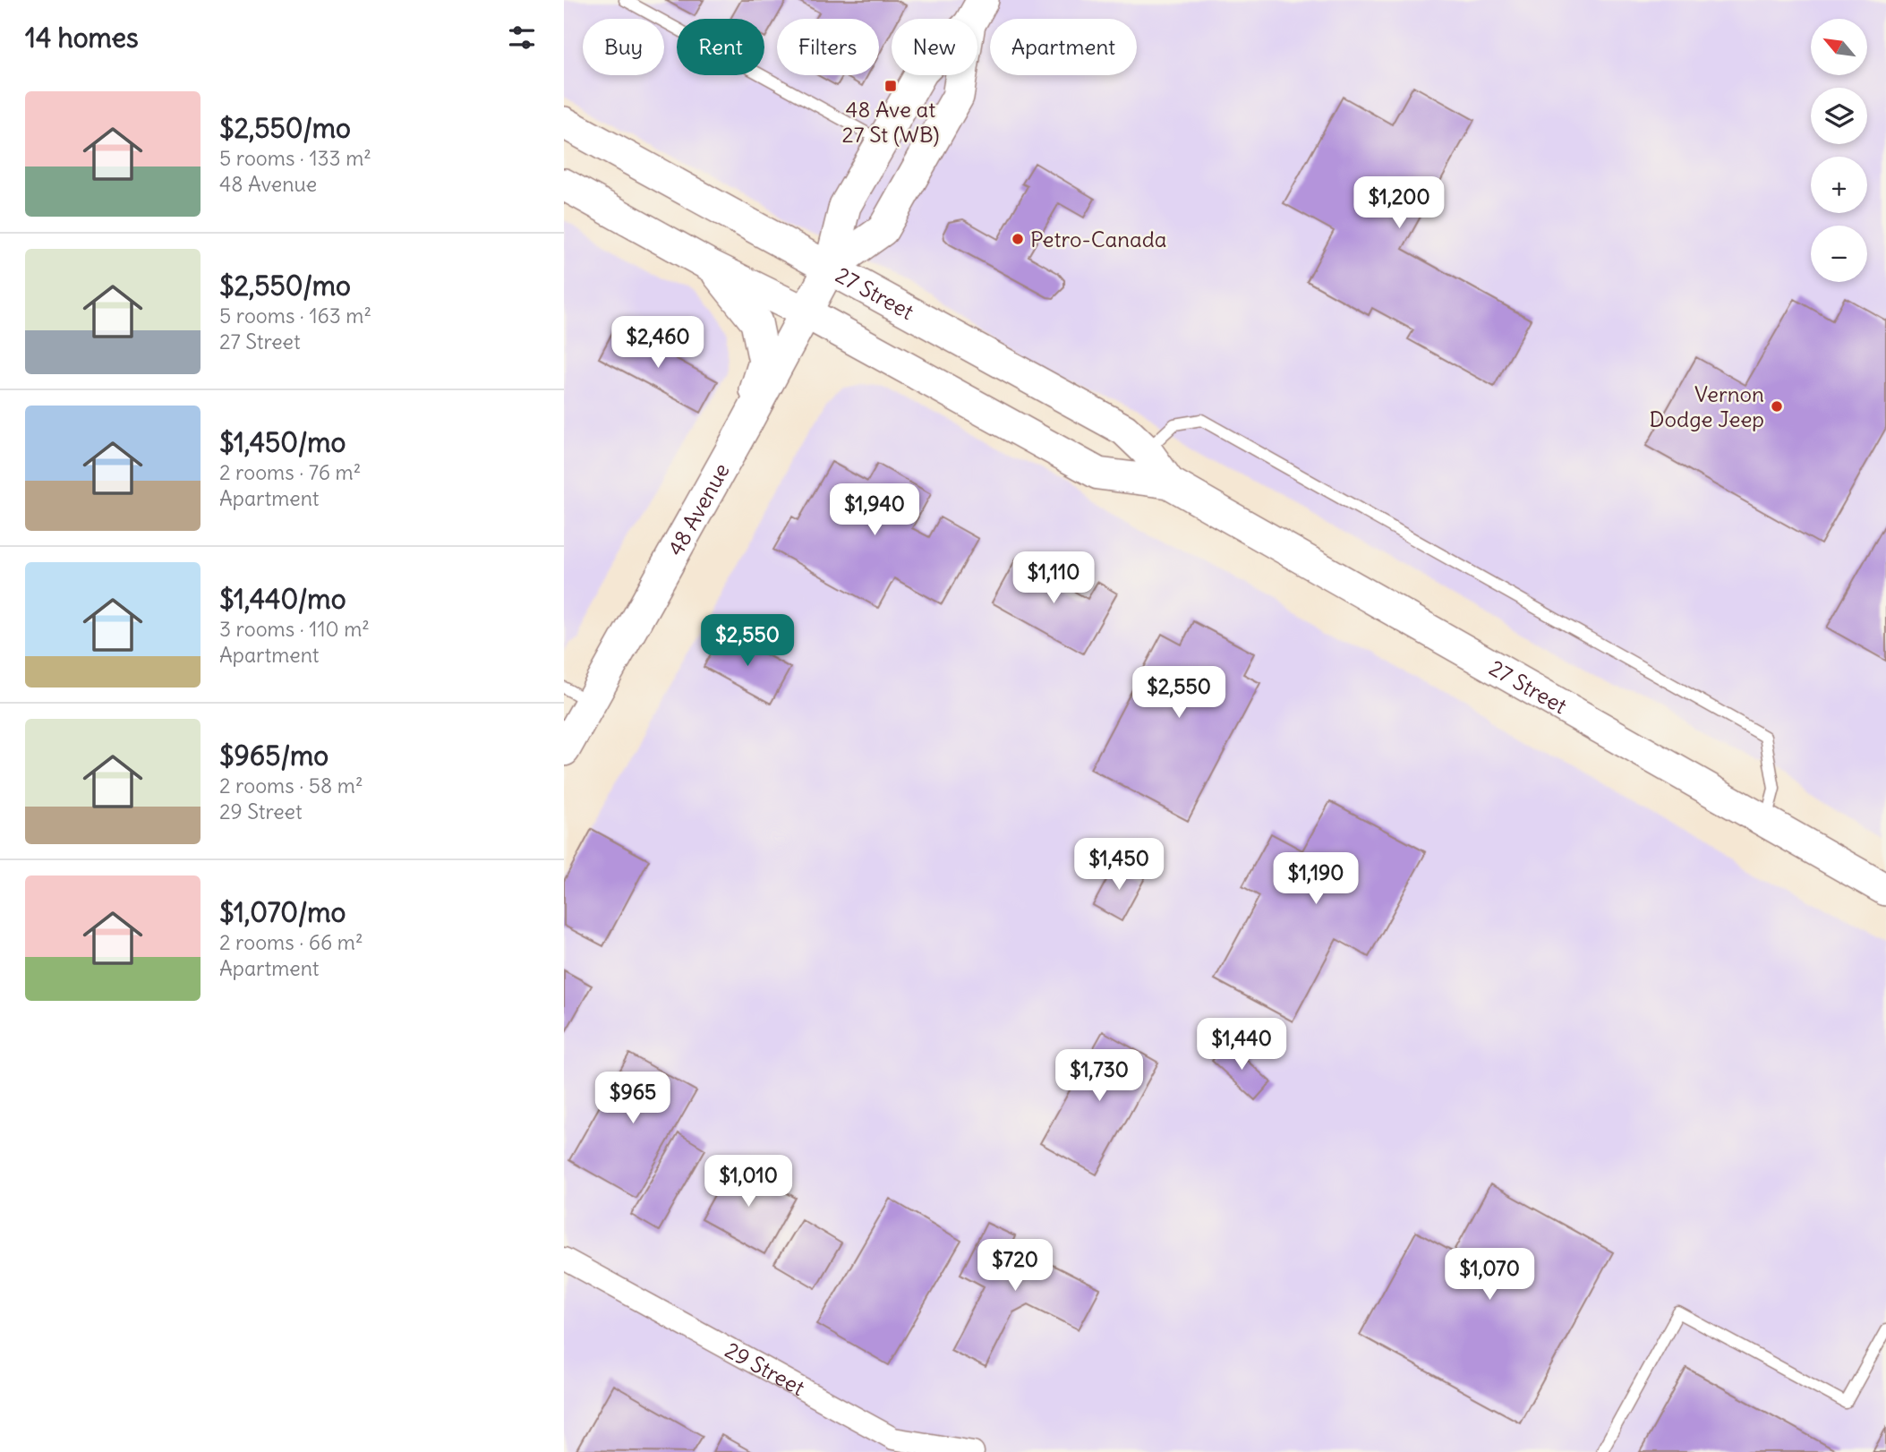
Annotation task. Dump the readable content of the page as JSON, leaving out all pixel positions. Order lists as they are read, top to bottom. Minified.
{"streets":{"main road":["27 Street","48 Avenue"],"street":["29 Street"]},"crossings":[["27 Street","48 Avenue"]],"places":{"transit":["48 Ave at 27 St (WB)"],"other":["Petro-Canada","Vernon Dodge Jeep"]},"north":"top left","page":{"heading":"14 homes","map_buttons":["+","−"],"chip":["Buy","Rent","Filters","New","Apartment"],"list":[{"name":"$2,550/mo","note":"5 rooms · 133 m² · 48 Avenue"},{"name":"$2,550/mo","note":"5 rooms · 163 m² · 27 Street"},{"name":"$1,450/mo","note":"2 rooms · 76 m² · Apartment"},{"name":"$1,440/mo","note":"3 rooms · 110 m² · Apartment"},{"name":"$965/mo","note":"2 rooms · 58 m² · 29 Street"},{"name":"$1,070/mo","note":"2 rooms · 66 m² · Apartment"}],"price":["$1,200","$2,460","$1,940","$1,110","$2,550","$2,550","$1,450","$1,190","$1,440","$1,730","$965","$1,010","$720","$1,070"]}}
